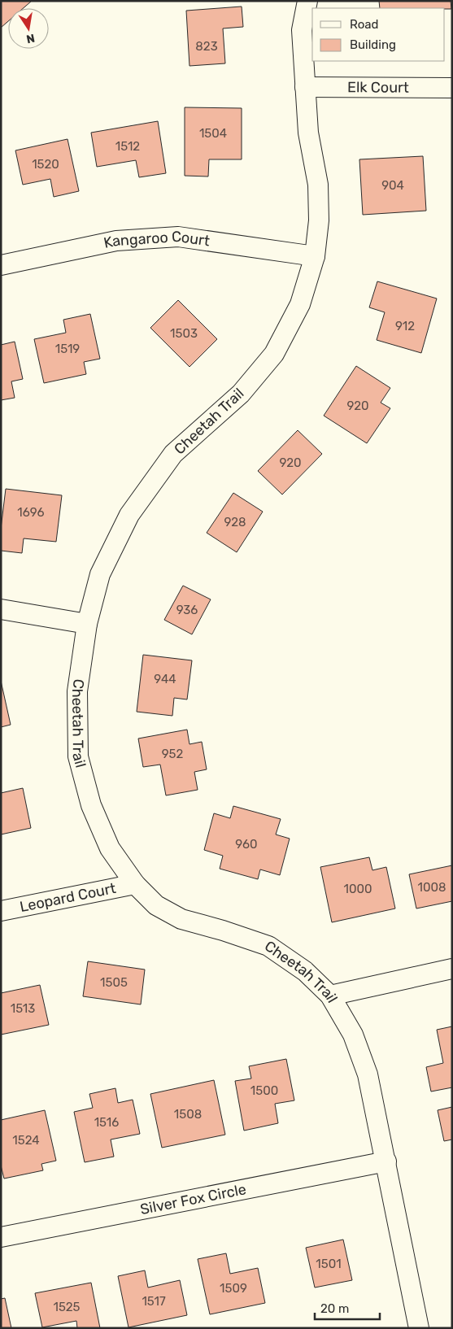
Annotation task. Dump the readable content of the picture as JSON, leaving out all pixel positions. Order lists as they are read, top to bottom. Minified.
{"streets":{"street":["Elk Court","Kangaroo Court","Cheetah Trail","Leopard Court","Silver Fox Circle"]},"crossings":[["Elk Court","Cheetah Trail"],["Kangaroo Court","Cheetah Trail"],["Cheetah Trail","Leopard Court"],["Cheetah Trail","Silver Fox Circle"]],"house_numbers":["823","1504","1512","1520","904","912","1503","1519","920","920","1696","928","936","944","952","960","1008","1000","1505","1513","1500","1508","1516","1524","1501","1509","1517","1525"],"legend":["Road","Building"],"scale_bar":"20 m","north":"bottom"}
